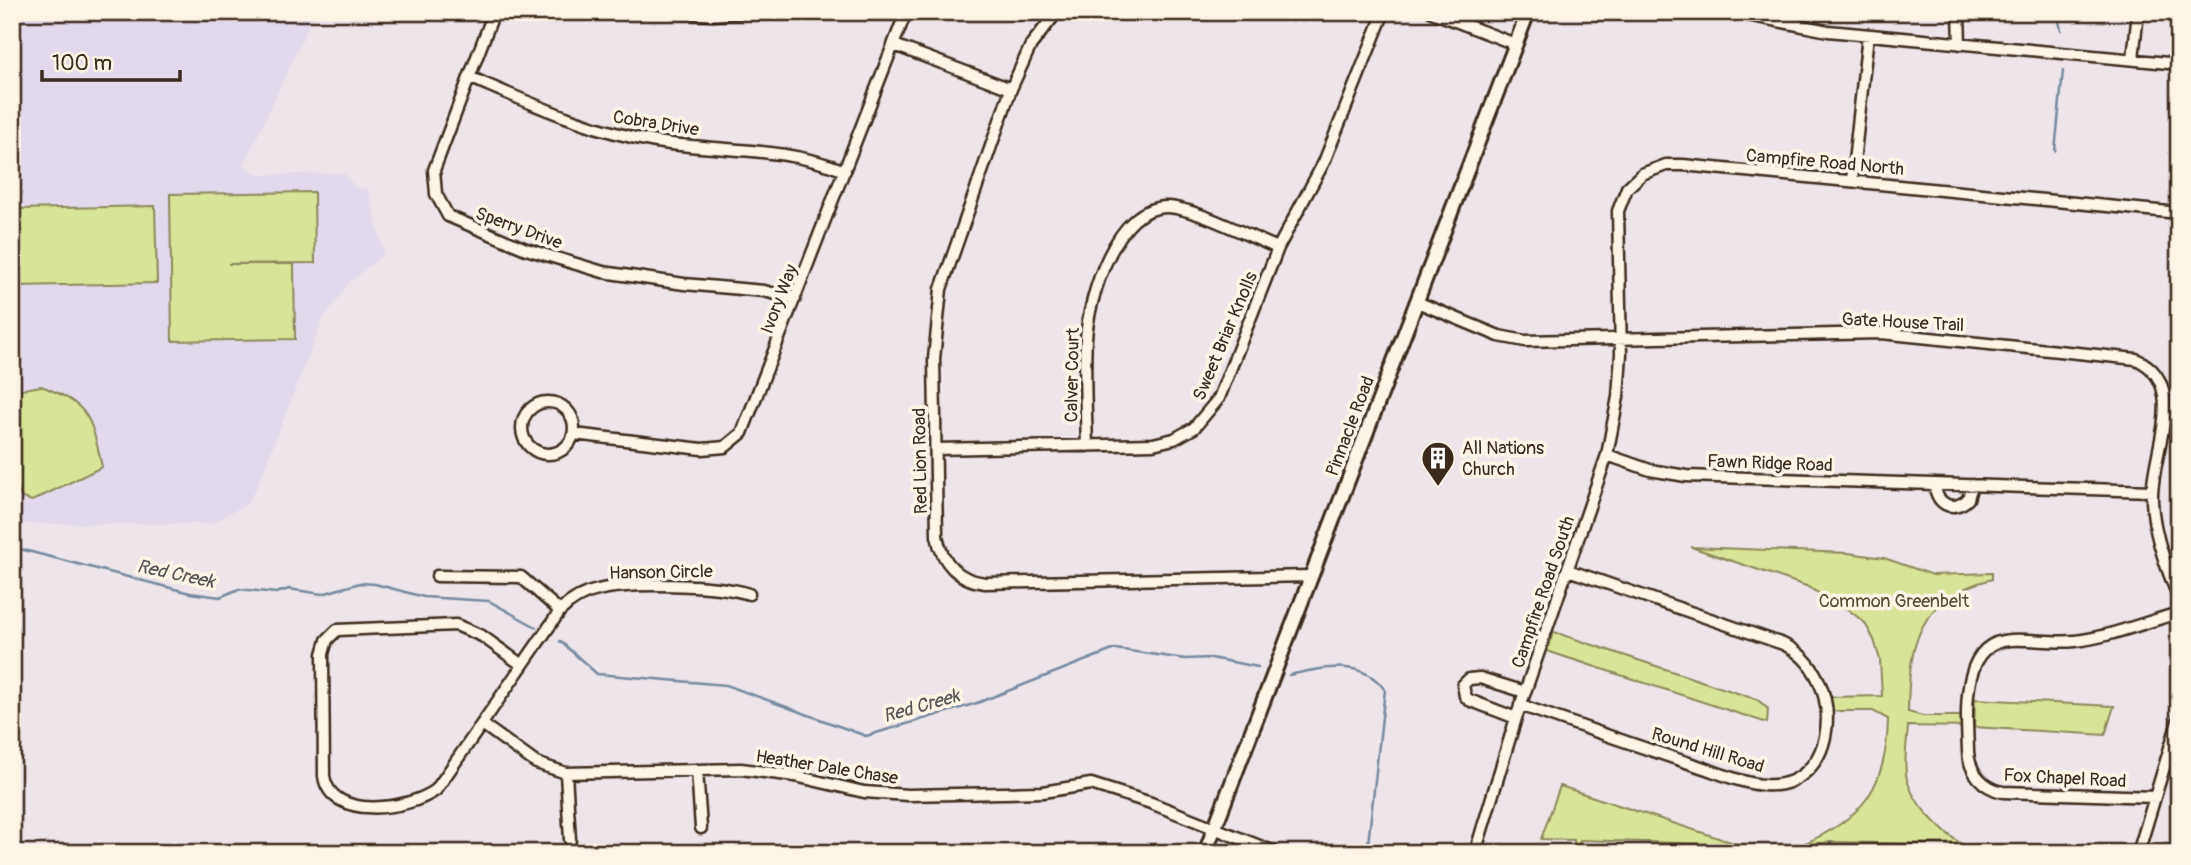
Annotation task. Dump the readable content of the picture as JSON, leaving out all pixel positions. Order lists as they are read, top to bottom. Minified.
{"streets":{"street":["Cobra Drive","Campfire Road North","Sperry Drive","Ivory Way","Gate House Trail","Sweet Briar Knolls","Calver Court","Pinnacle Road","Red Lion Road","Fawn Ridge Road","Hanson Circle","Campfire Road South","Round Hill Road","Heather Dale Chase","Fox Chapel Road"]},"crossings":[["Cobra Drive","Sperry Drive"],["Cobra Drive","Ivory Way"],["Campfire Road North","Gate House Trail"],["Campfire Road North","Campfire Road South"],["Sperry Drive","Ivory Way"],["Gate House Trail","Pinnacle Road"],["Gate House Trail","Fawn Ridge Road"],["Gate House Trail","Campfire Road South"],["Sweet Briar Knolls","Calver Court"],["Sweet Briar Knolls","Red Lion Road"],["Pinnacle Road","Red Lion Road"],["Pinnacle Road","Heather Dale Chase"],["Fawn Ridge Road","Campfire Road South"],["Hanson Circle","Heather Dale Chase"],["Campfire Road South","Round Hill Road"]],"water":["Red Creek"],"parks":["Common Greenbelt"],"places":{"building":["All Nations Church"]},"scale_bar":"100 m"}
